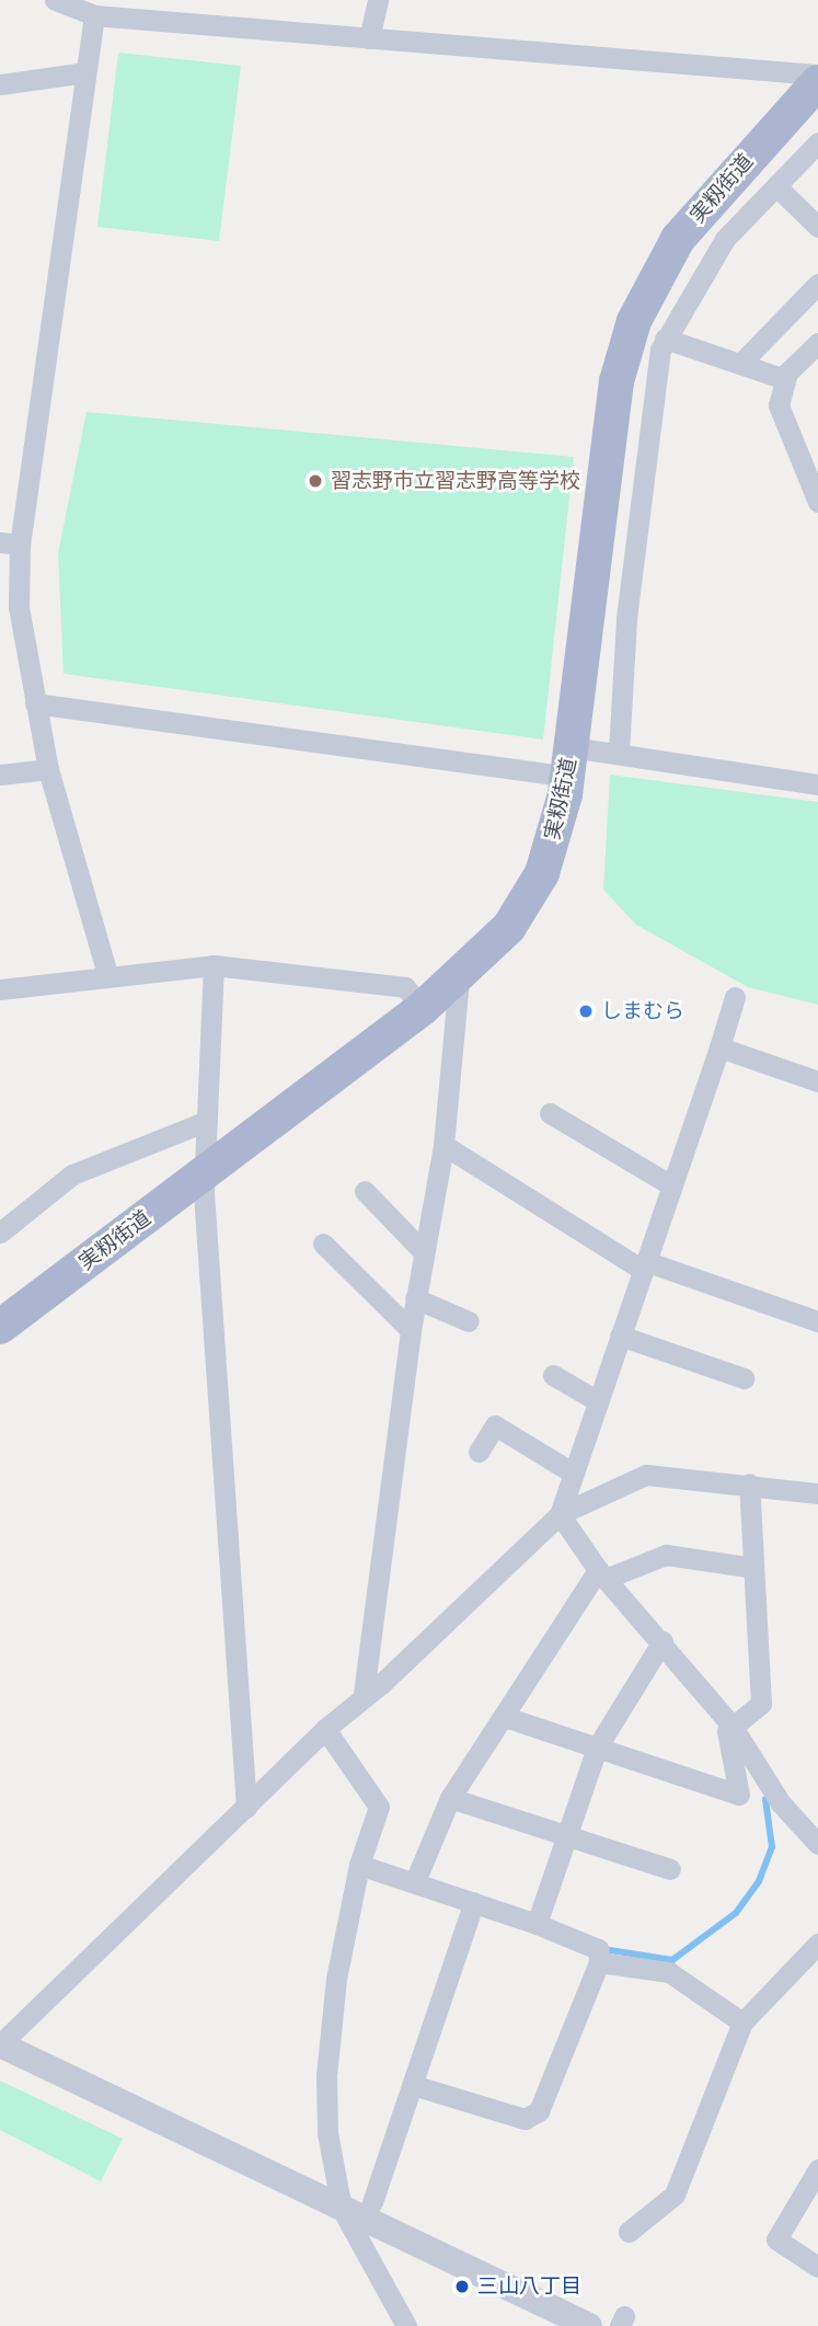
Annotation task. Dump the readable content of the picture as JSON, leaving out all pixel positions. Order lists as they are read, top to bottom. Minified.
{"streets":{"main road":["実籾街道"]},"places":["習志野市立習志野高等学校","しまむら","三山八丁目"]}
